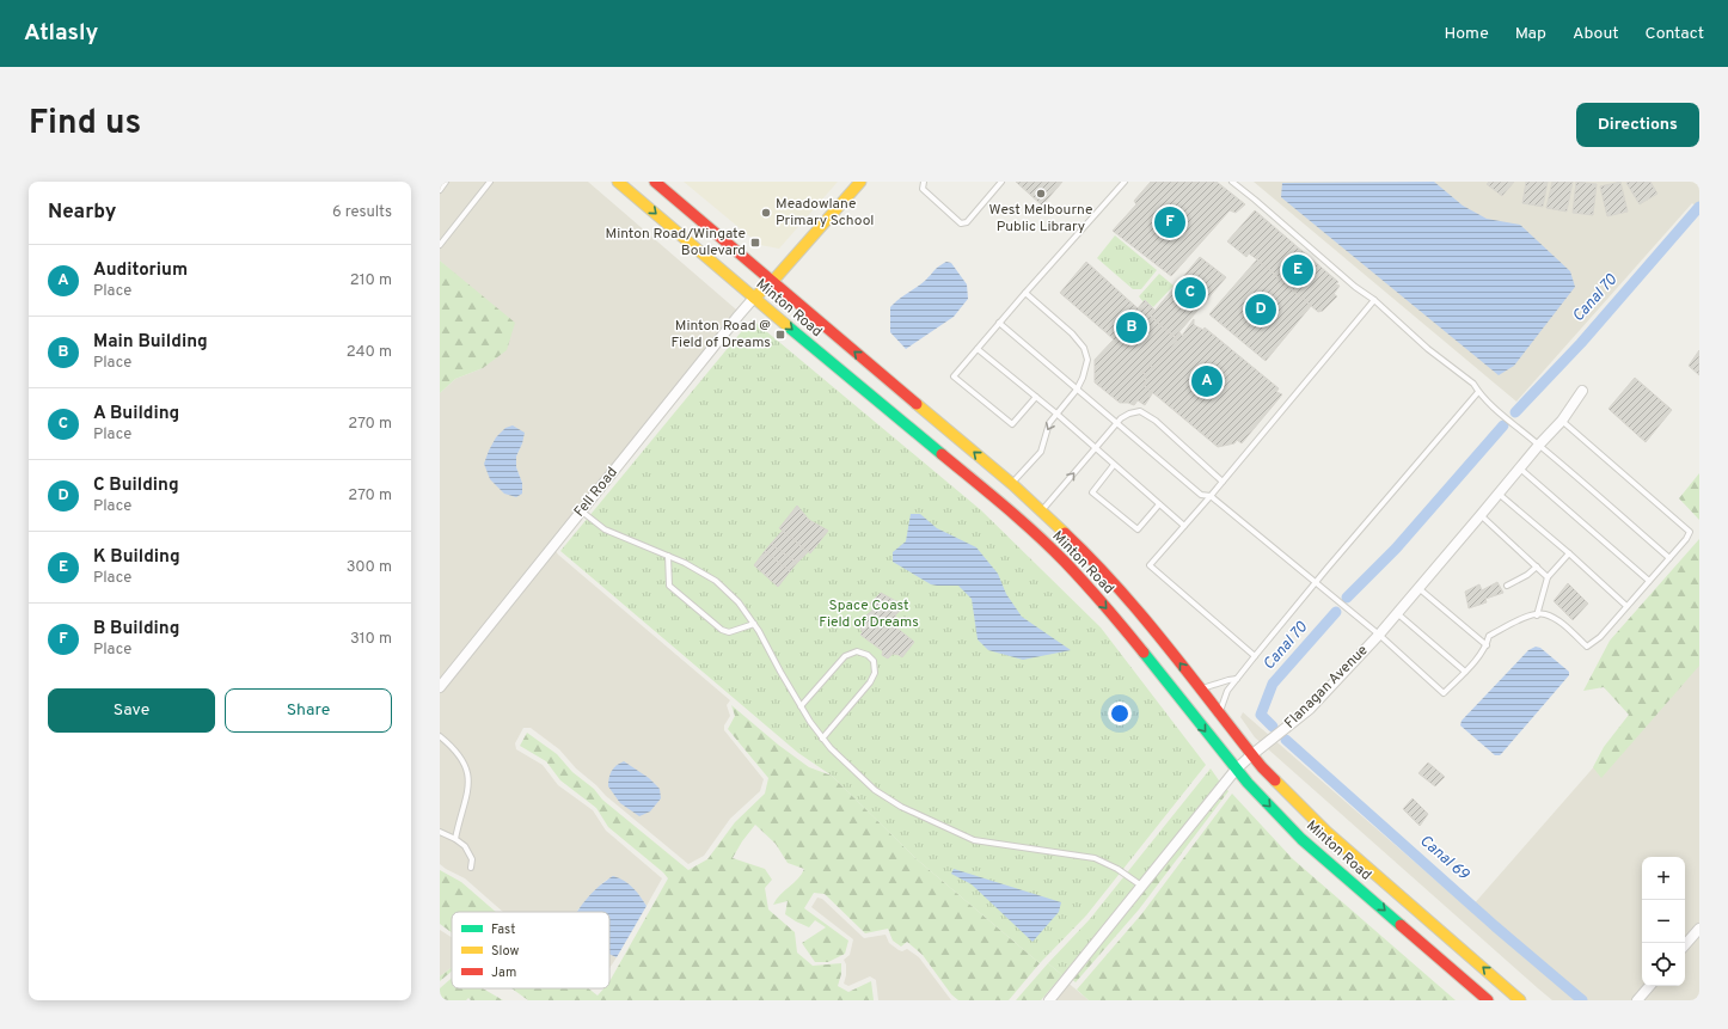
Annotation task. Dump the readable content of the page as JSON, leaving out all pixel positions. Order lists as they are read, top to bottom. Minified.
{"streets":{"main road":["Minton Road"],"street":["Fell Road","Flanagan Avenue"]},"crossings":[["Minton Road","Fell Road"],["Minton Road","Flanagan Avenue"]],"water":["Canal 70","Canal 69"],"parks":["Space Coast Field of Dreams"],"places":{"other":["West Melbourne Public Library","Meadowlane Primary School"],"transit":["Minton Road/Wingate Boulevard","Minton Road @ Field of Dreams"]},"legend":["Fast","Slow","Jam"],"page":{"header":"Atlasly","nav":["Home","Map","About","Contact"],"title":"Find us","buttons":["Directions",["Save","Share"]],"heading":["Nearby","6 results"],"pins":["F","E","C","D","B","A"],"list":[{"mark":"A","name":"Auditorium","note":"Place","value":"210 m"},{"mark":"B","name":"Main Building","note":"Place","value":"240 m"},{"mark":"C","name":"A Building","note":"Place","value":"270 m"},{"mark":"D","name":"C Building","note":"Place","value":"270 m"},{"mark":"E","name":"K Building","note":"Place","value":"300 m"},{"mark":"F","name":"B Building","note":"Place","value":"310 m"}],"map_buttons":["+","−"]}}
